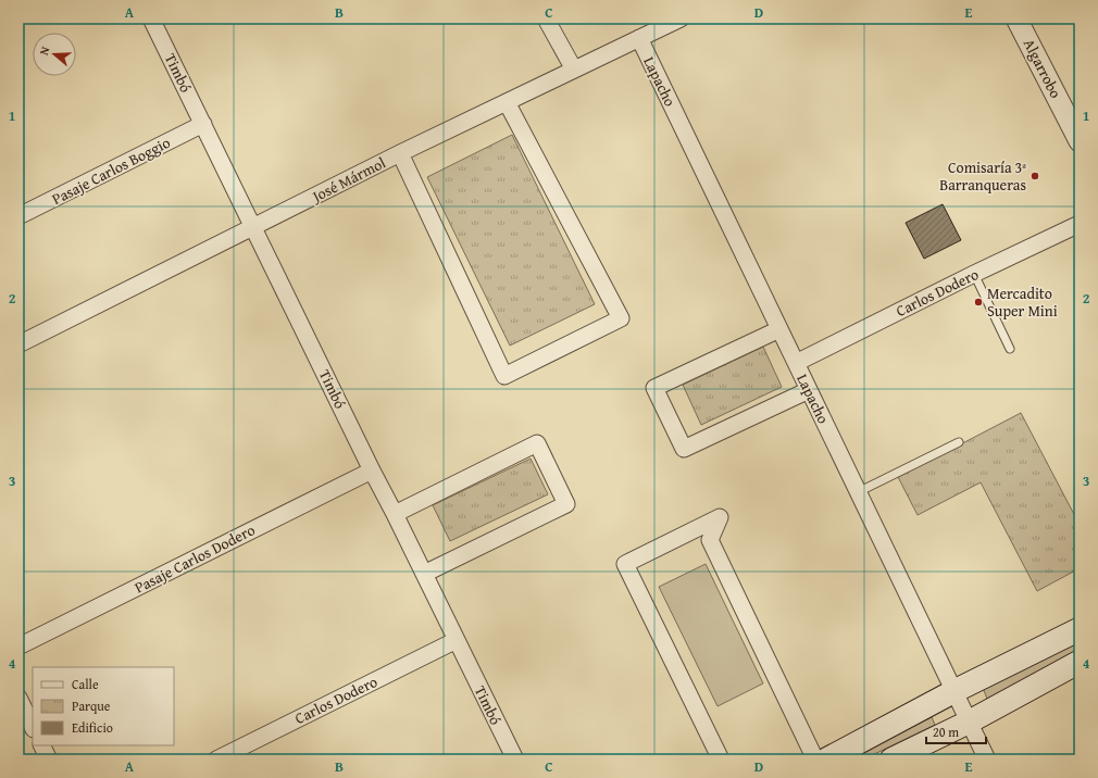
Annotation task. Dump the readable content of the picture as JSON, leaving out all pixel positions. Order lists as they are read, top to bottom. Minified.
{"streets":{"street":["Algarrobo","Timbó","Lapacho","Pasaje Carlos Boggio","José Mármol","Carlos Dodero","Pasaje Carlos Dodero"]},"crossings":[["Timbó","Pasaje Carlos Boggio"],["Timbó","José Mármol"],["Timbó","Carlos Dodero"],["Timbó","Pasaje Carlos Dodero"],["Lapacho","José Mármol"],["Lapacho","Carlos Dodero"]],"places":["Comisaría 3ª Barranqueras","Mercadito Super Mini"],"legend":["Calle","Parque","Edificio"],"scale_bar":"20 m","north":"left","grid":{"columns":["A","B","C","D","E"],"rows":["1","2","3","4"]}}
